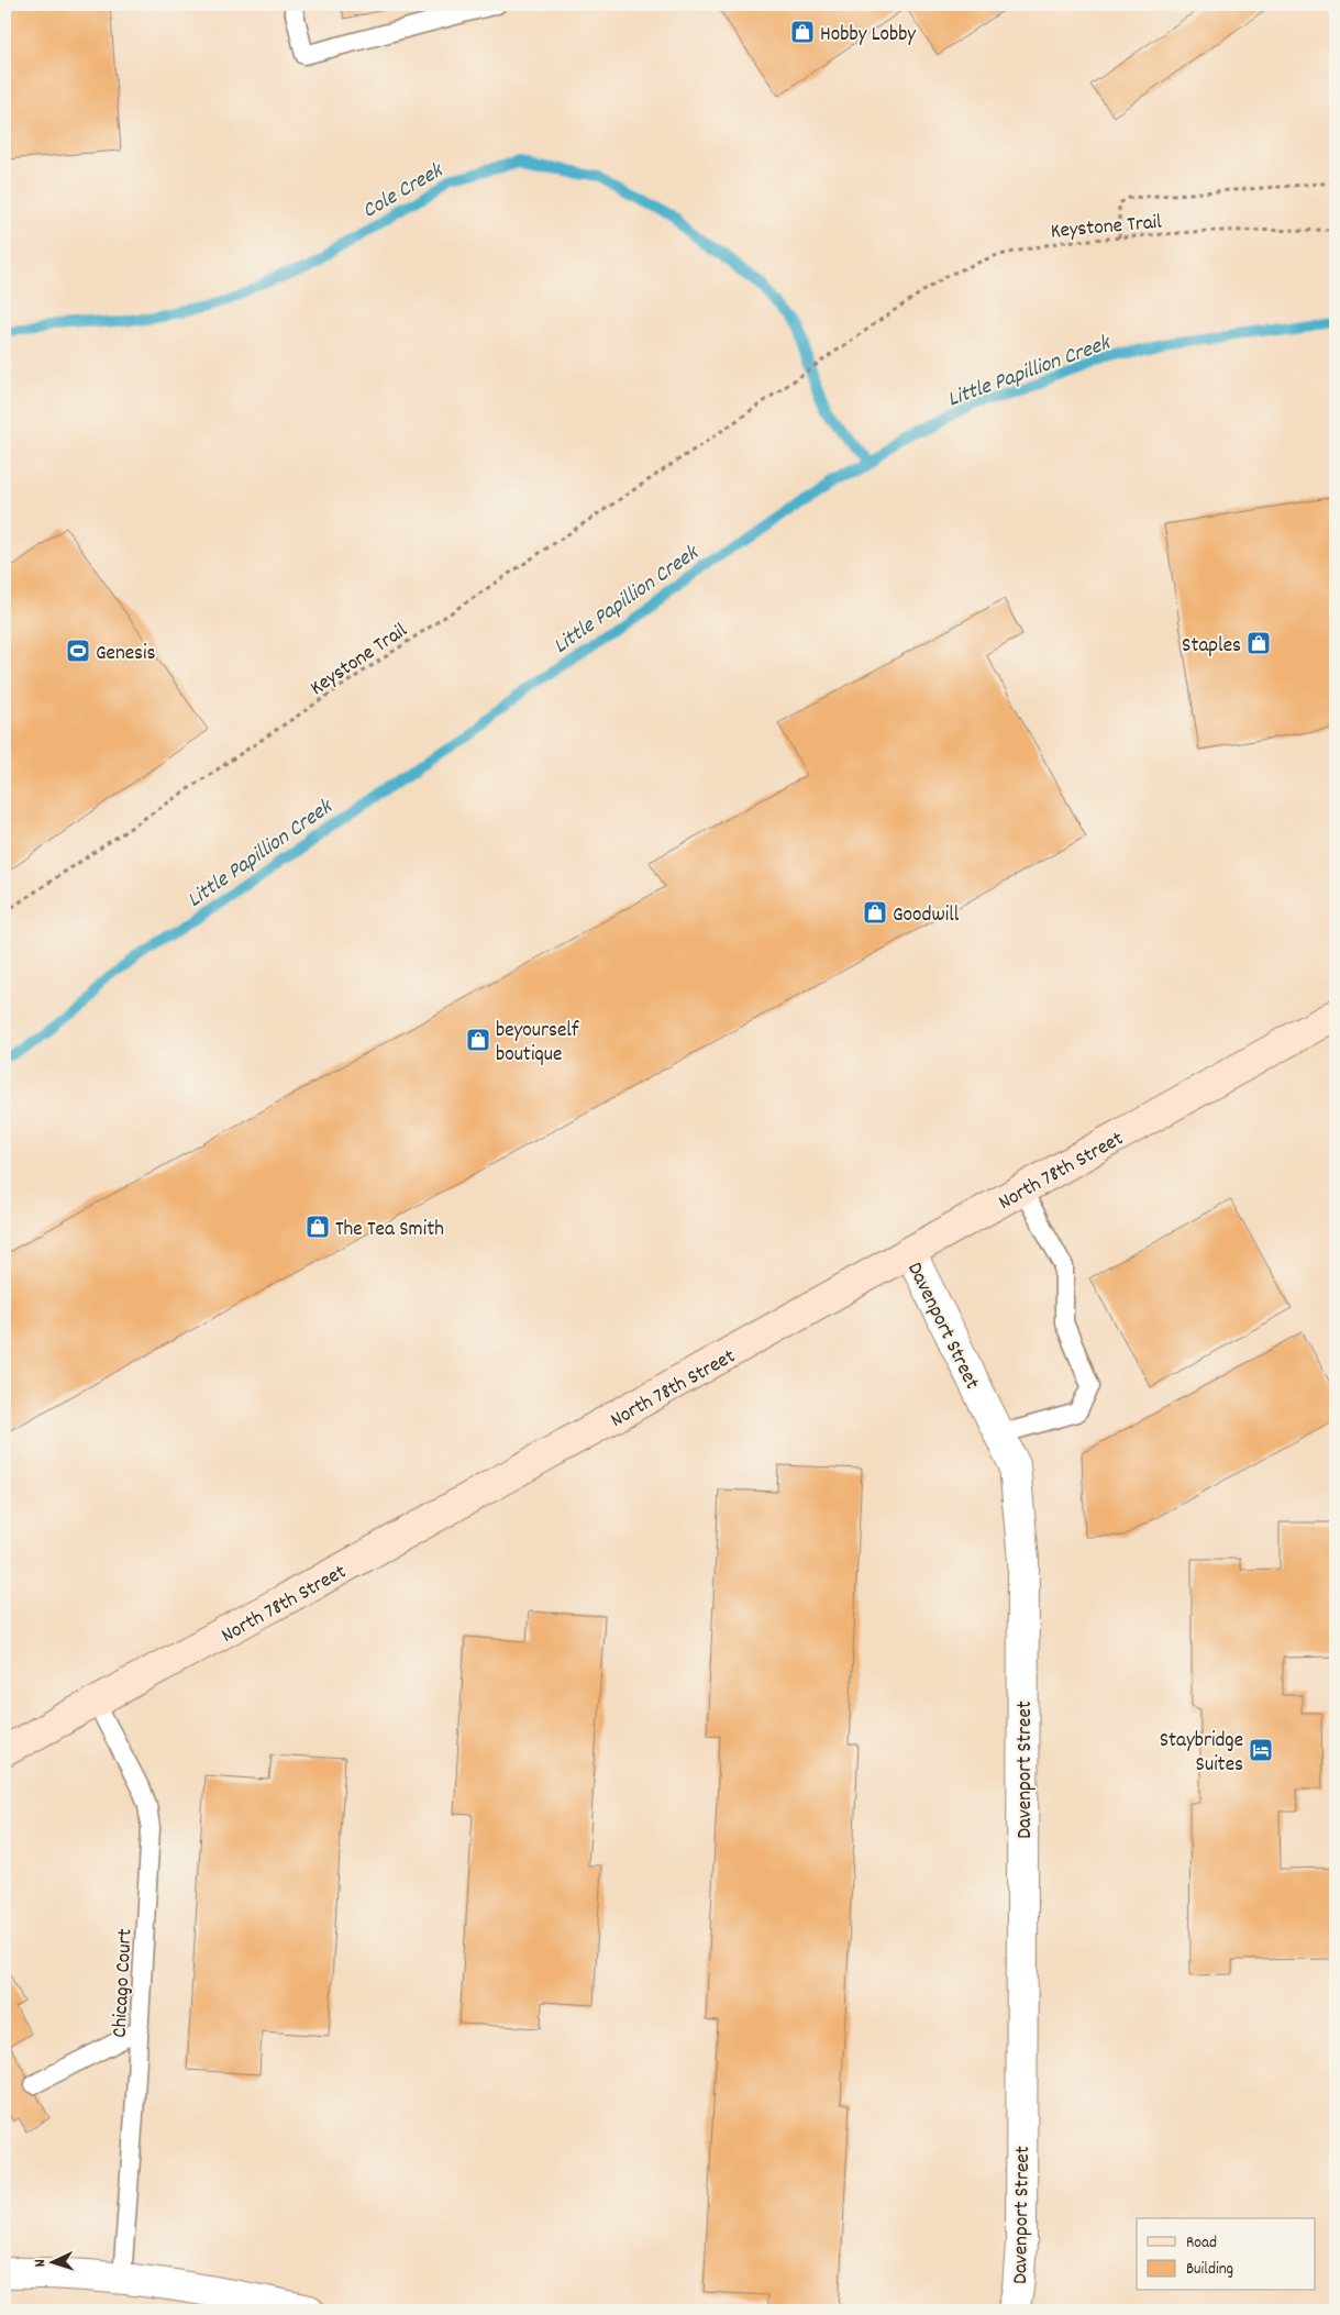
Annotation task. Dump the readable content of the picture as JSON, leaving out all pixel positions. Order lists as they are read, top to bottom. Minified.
{"streets":{"main road":["North 78th Street"],"street":["Davenport Street"],"lane":["Chicago Court"],"path":["Keystone Trail"]},"crossings":[["North 78th Street","Davenport Street"],["North 78th Street","Chicago Court"]],"water":["Cole Creek","Little Papillion Creek"],"places":{"shop":["Hobby Lobby","Staples","Goodwill","beyourself boutique","The Tea Smith"],"sports":["Genesis"],"hotel":["Staybridge Suites"]},"legend":["Road","Building"],"north":"left"}
